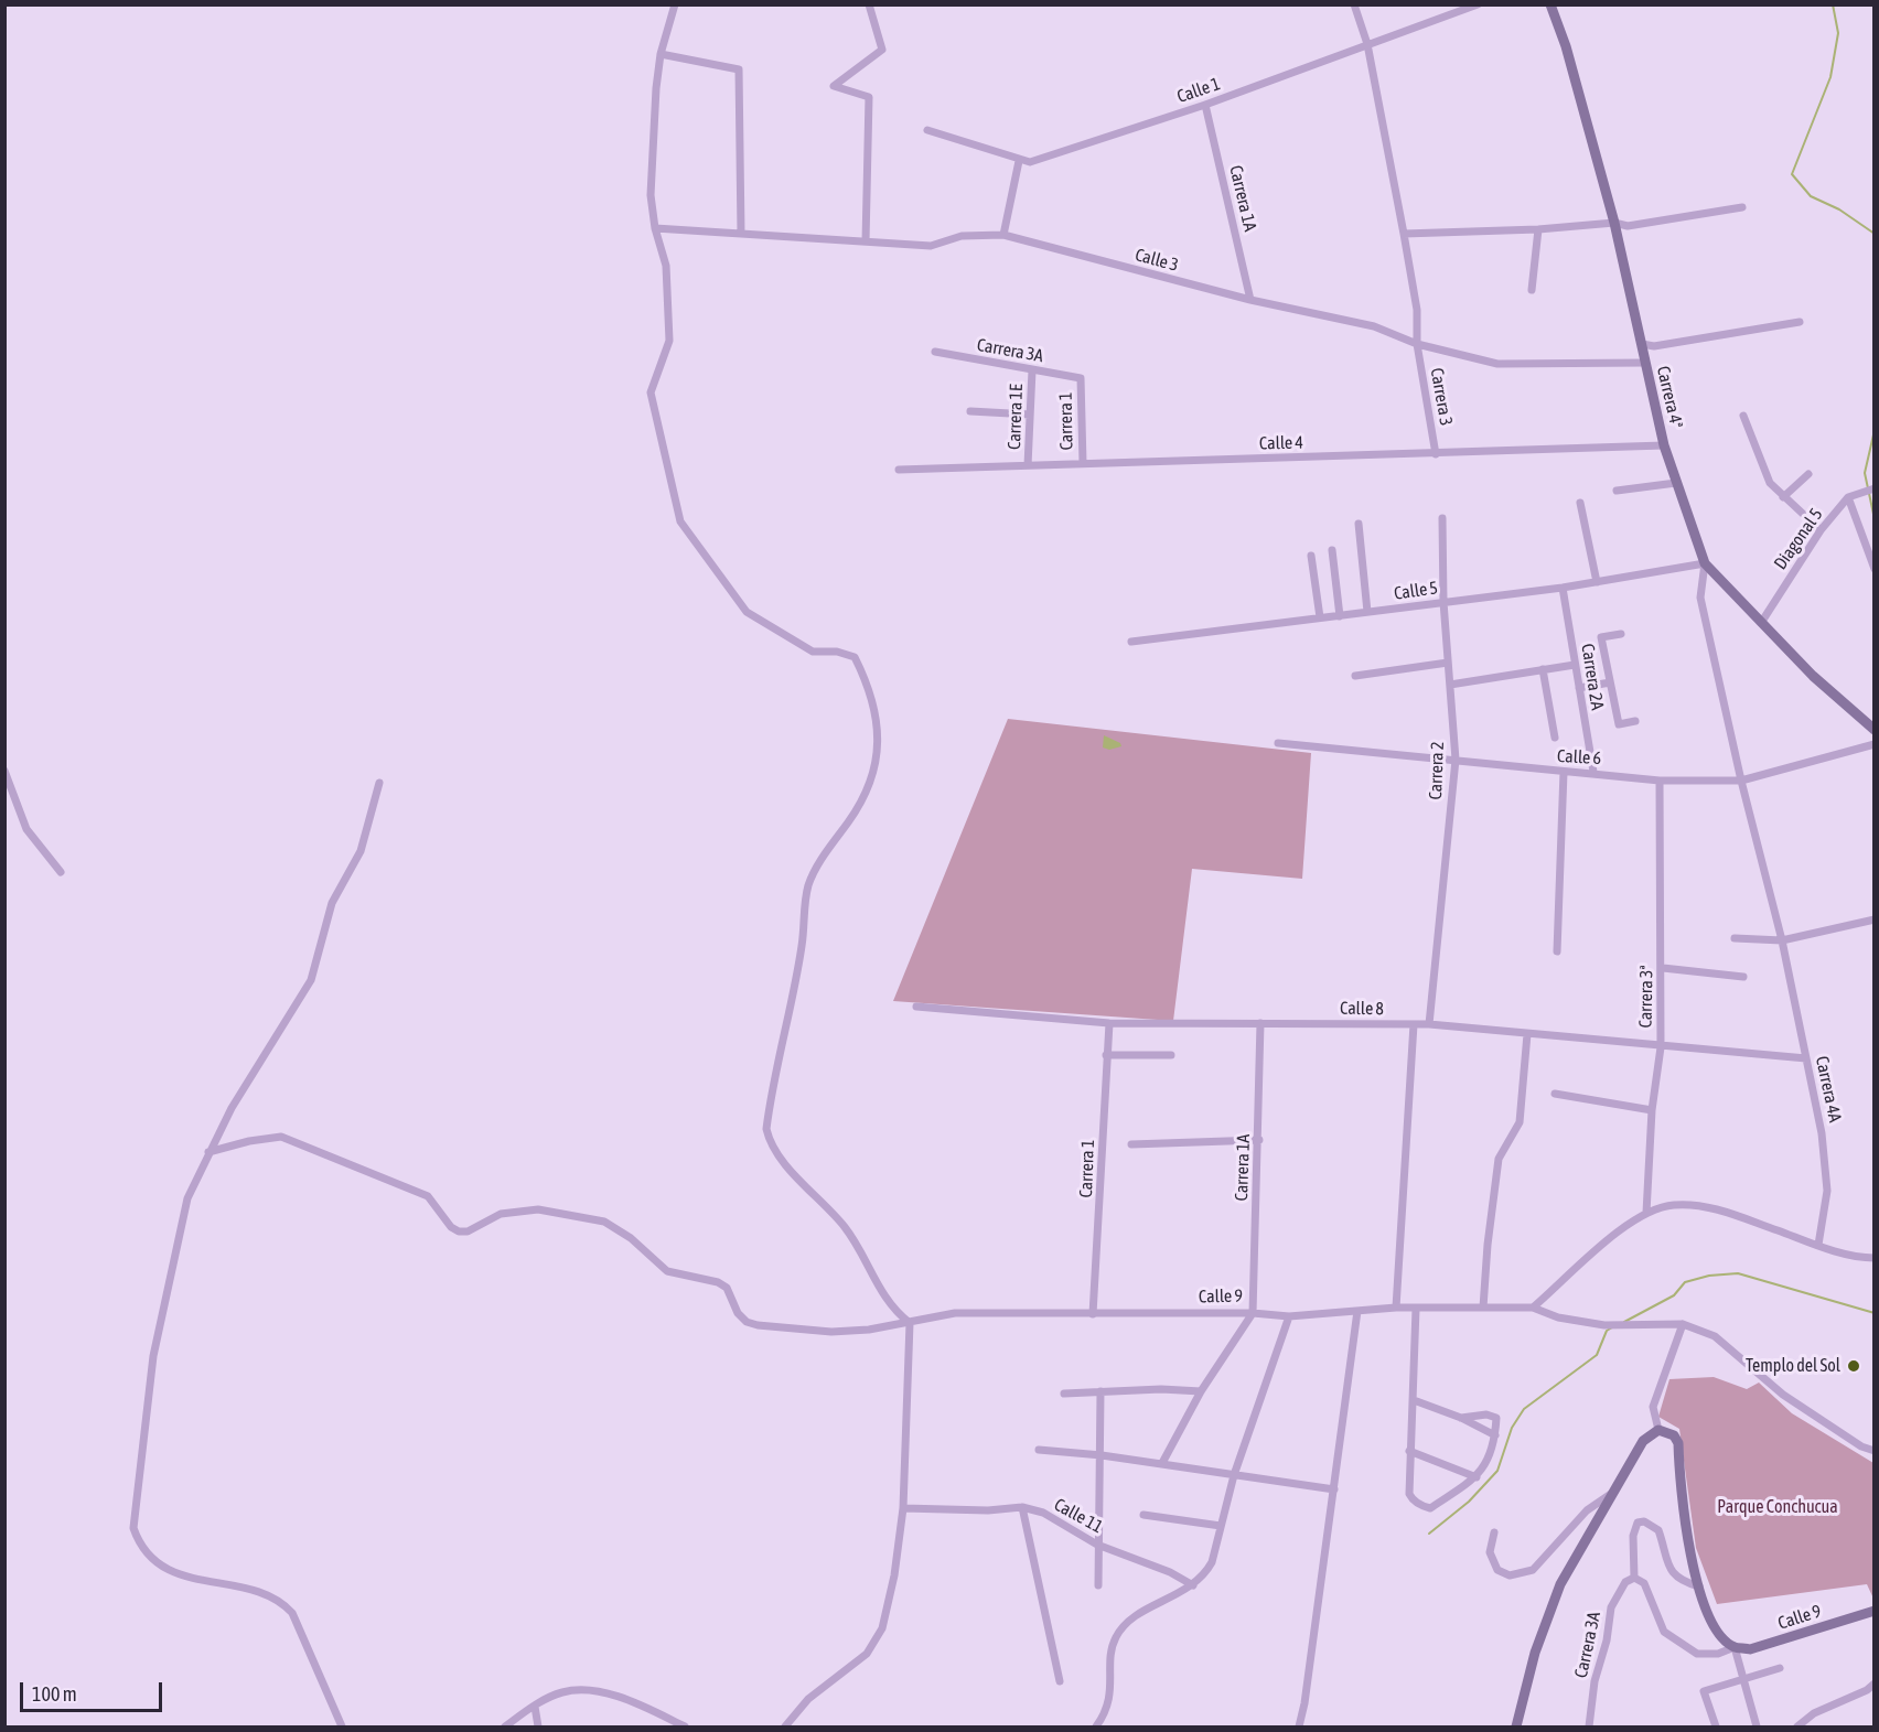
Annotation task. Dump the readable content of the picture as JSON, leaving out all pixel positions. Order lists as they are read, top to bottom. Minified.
{"streets":{"street":["Calle 1","Carrera 1A","Calle 3","Carrera 3A","Carrera 3","Carrera 4ª","Carrera 1E","Carrera 1","Calle 4","Diagonal 5","Calle 5","Carrera 2A","Calle 6","Carrera 2","Carrera 3ª","Calle 8","Carrera 4A","Calle 9","Calle 11"]},"crossings":[["Calle 1","Carrera 1A"],["Calle 1","Carrera 3"],["Carrera 1A","Calle 3"],["Carrera 1A","Calle 8"],["Carrera 1A","Calle 9"],["Calle 3","Carrera 3"],["Calle 3","Carrera 4ª"],["Carrera 3A","Carrera 1E"],["Carrera 3A","Carrera 1"],["Carrera 3","Calle 4"],["Carrera 4ª","Calle 4"],["Carrera 4ª","Diagonal 5"],["Carrera 4ª","Calle 5"],["Carrera 4ª","Carrera 4A"],["Carrera 1E","Calle 4"],["Carrera 1","Calle 4"],["Carrera 1","Calle 8"],["Carrera 1","Calle 9"],["Calle 5","Carrera 2A"],["Calle 5","Carrera 2"],["Calle 5","Carrera 4A"],["Carrera 2A","Calle 6"],["Calle 6","Carrera 2"],["Calle 6","Carrera 3ª"],["Calle 6","Carrera 4A"],["Carrera 2","Calle 8"],["Carrera 3ª","Calle 8"],["Calle 8","Carrera 4A"]],"parks":["Parque Conchucua"],"places":["Templo del Sol"],"scale_bar":"100 m"}
